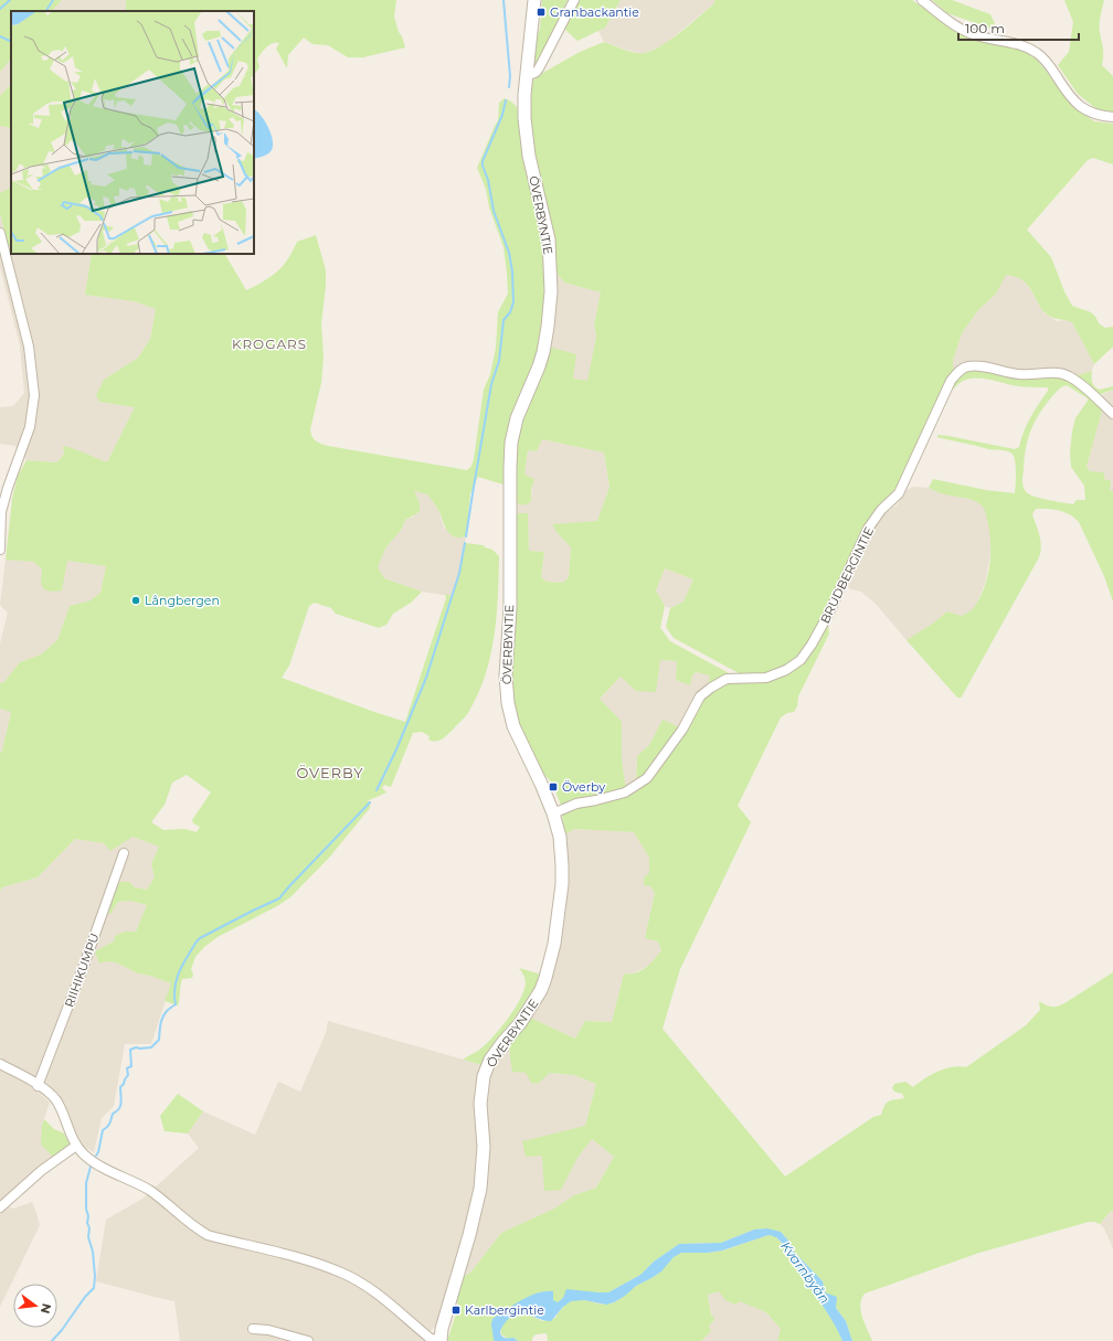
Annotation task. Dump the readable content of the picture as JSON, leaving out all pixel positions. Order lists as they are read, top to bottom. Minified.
{"streets":{"street":["ÖVERBYNTIE","BRUDBERGINTIE","RIIHIKUMPU"]},"crossings":[["ÖVERBYNTIE","BRUDBERGINTIE"]],"districts":["KROGARS","ÖVERBY"],"water":["Kvarnbyån"],"places":{"transit":["Granbackantie","Överby","Karlbergintie"],"other":["Långbergen"]},"scale_bar":"100 m","north":"right"}
